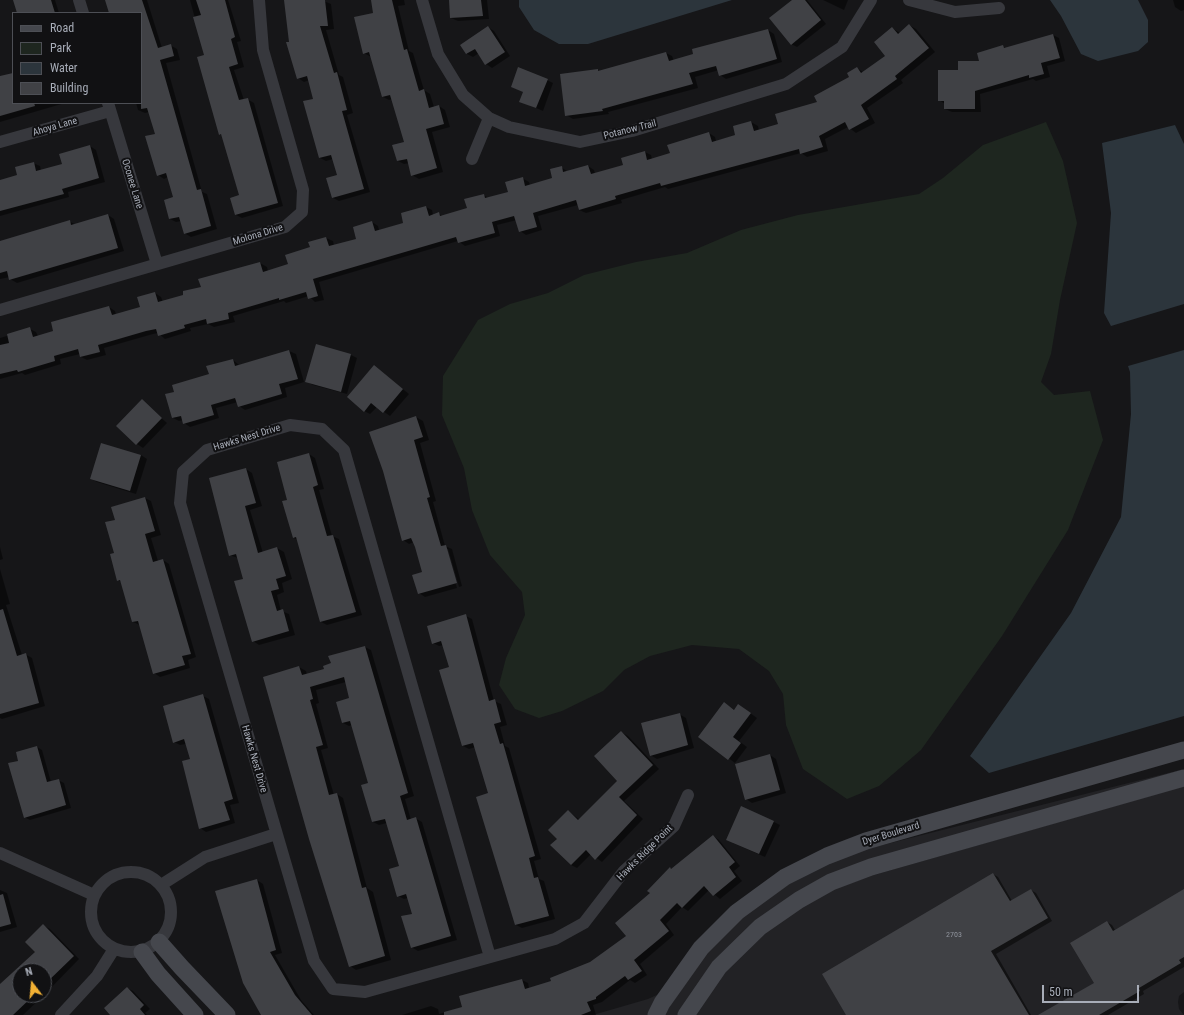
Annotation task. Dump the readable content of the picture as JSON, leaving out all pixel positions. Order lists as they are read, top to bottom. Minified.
{"streets":{"street":["Ahoya Lane","Potanow Trail","Oconee Lane","Molona Drive","Hawks Nest Drive","Dyer Boulevard","Hawks Ridge Point"]},"crossings":[["Ahoya Lane","Oconee Lane"],["Oconee Lane","Molona Drive"],["Hawks Nest Drive","Hawks Ridge Point"]],"house_numbers":["2703"],"legend":["Road","Park","Water","Building"],"scale_bar":"50 m","north":"top"}
